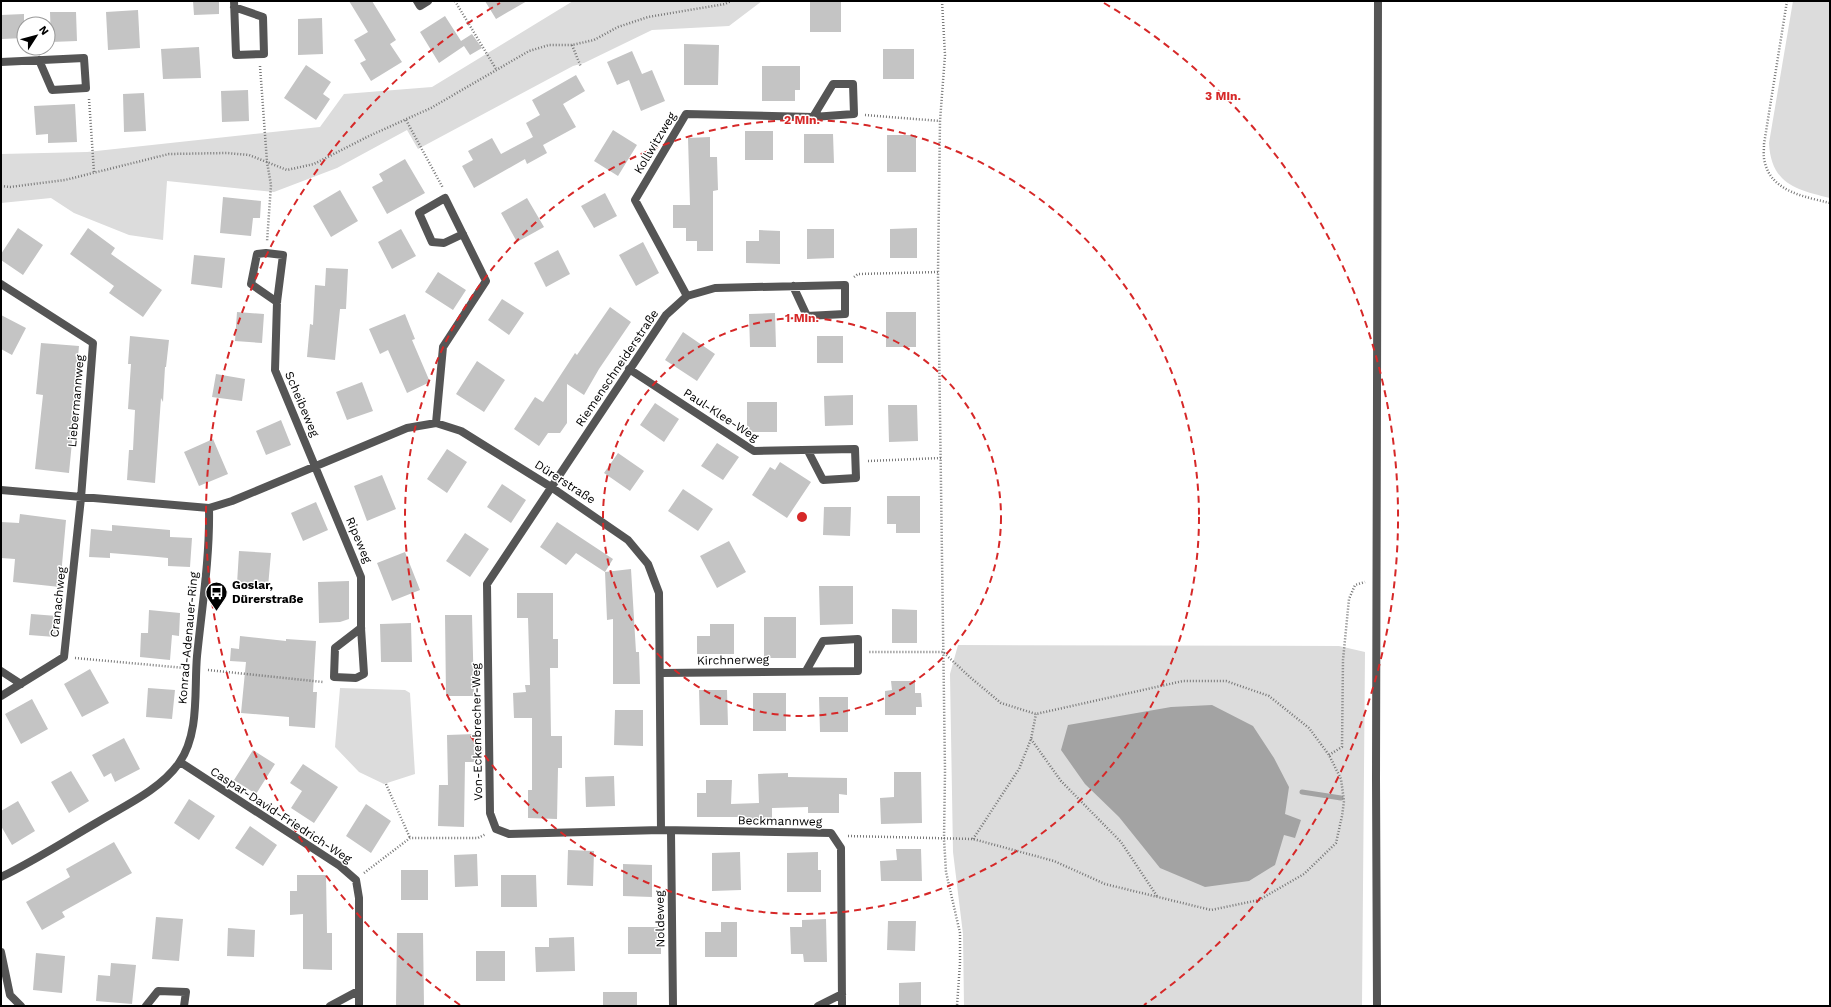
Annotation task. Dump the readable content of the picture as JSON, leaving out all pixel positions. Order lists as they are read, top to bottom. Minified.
{"streets":{"street":["Kollwitzweg","Riemenschneiderstraße","Liebermannweg","Scheibeweg","Paul-Klee-Weg","Dürerstraße","Ripeweg","Cranachweg","Konrad-Adenauer-Ring","Kirchnerweg","Von-Eckenbrecher-Weg","Caspar-David-Friedrich-Weg","Beckmannweg","Noldeweg"]},"crossings":[["Kollwitzweg","Riemenschneiderstraße"],["Riemenschneiderstraße","Paul-Klee-Weg"],["Riemenschneiderstraße","Dürerstraße"],["Riemenschneiderstraße","Von-Eckenbrecher-Weg"],["Liebermannweg","Cranachweg"],["Scheibeweg","Dürerstraße"],["Scheibeweg","Ripeweg"],["Dürerstraße","Ripeweg"],["Dürerstraße","Konrad-Adenauer-Ring"],["Dürerstraße","Kirchnerweg"],["Dürerstraße","Von-Eckenbrecher-Weg"],["Dürerstraße","Beckmannweg"],["Konrad-Adenauer-Ring","Caspar-David-Friedrich-Weg"],["Beckmannweg","Noldeweg"]],"places":{"bus stop":["Goslar, Dürerstraße"]},"north":"top right","rings":["3 Min.","2 Min.","1 Min."]}
